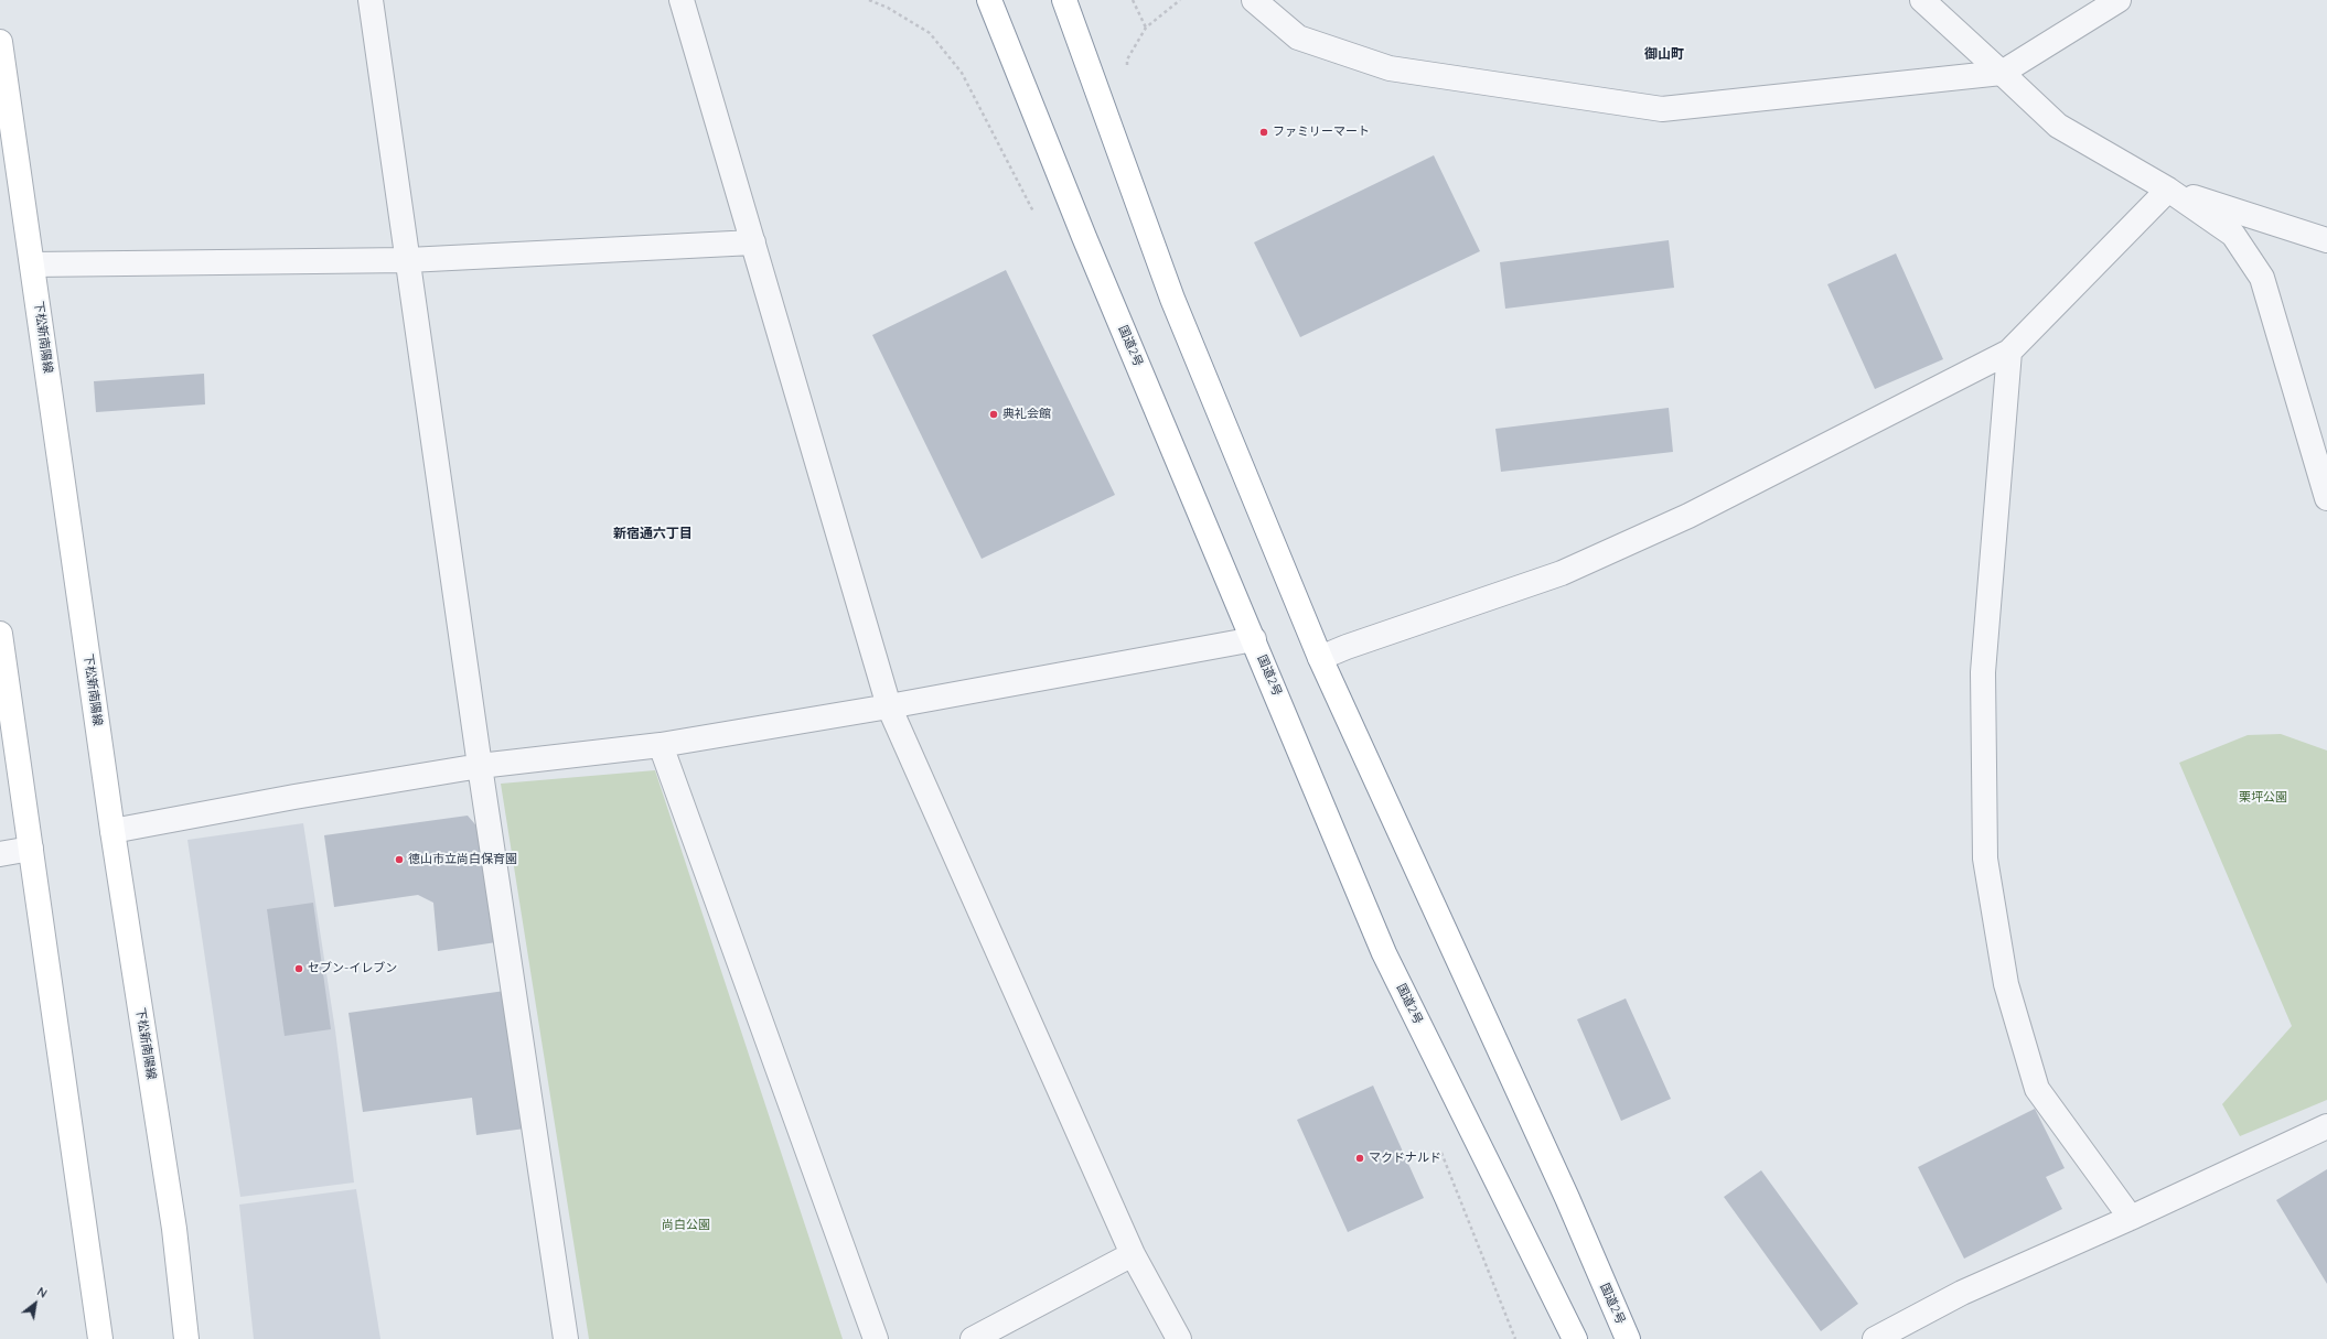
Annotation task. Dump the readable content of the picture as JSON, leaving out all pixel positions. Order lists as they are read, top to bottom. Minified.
{"streets":{"main road":["下松新南陽線","国道2号"]},"districts":["御山町","新宿通六丁目"],"parks":["栗坪公園","尚白公園"],"places":["ファミリーマート","典礼会館","徳山市立尚白保育園","セブン-イレブン","マクドナルド"],"north":"top right"}
